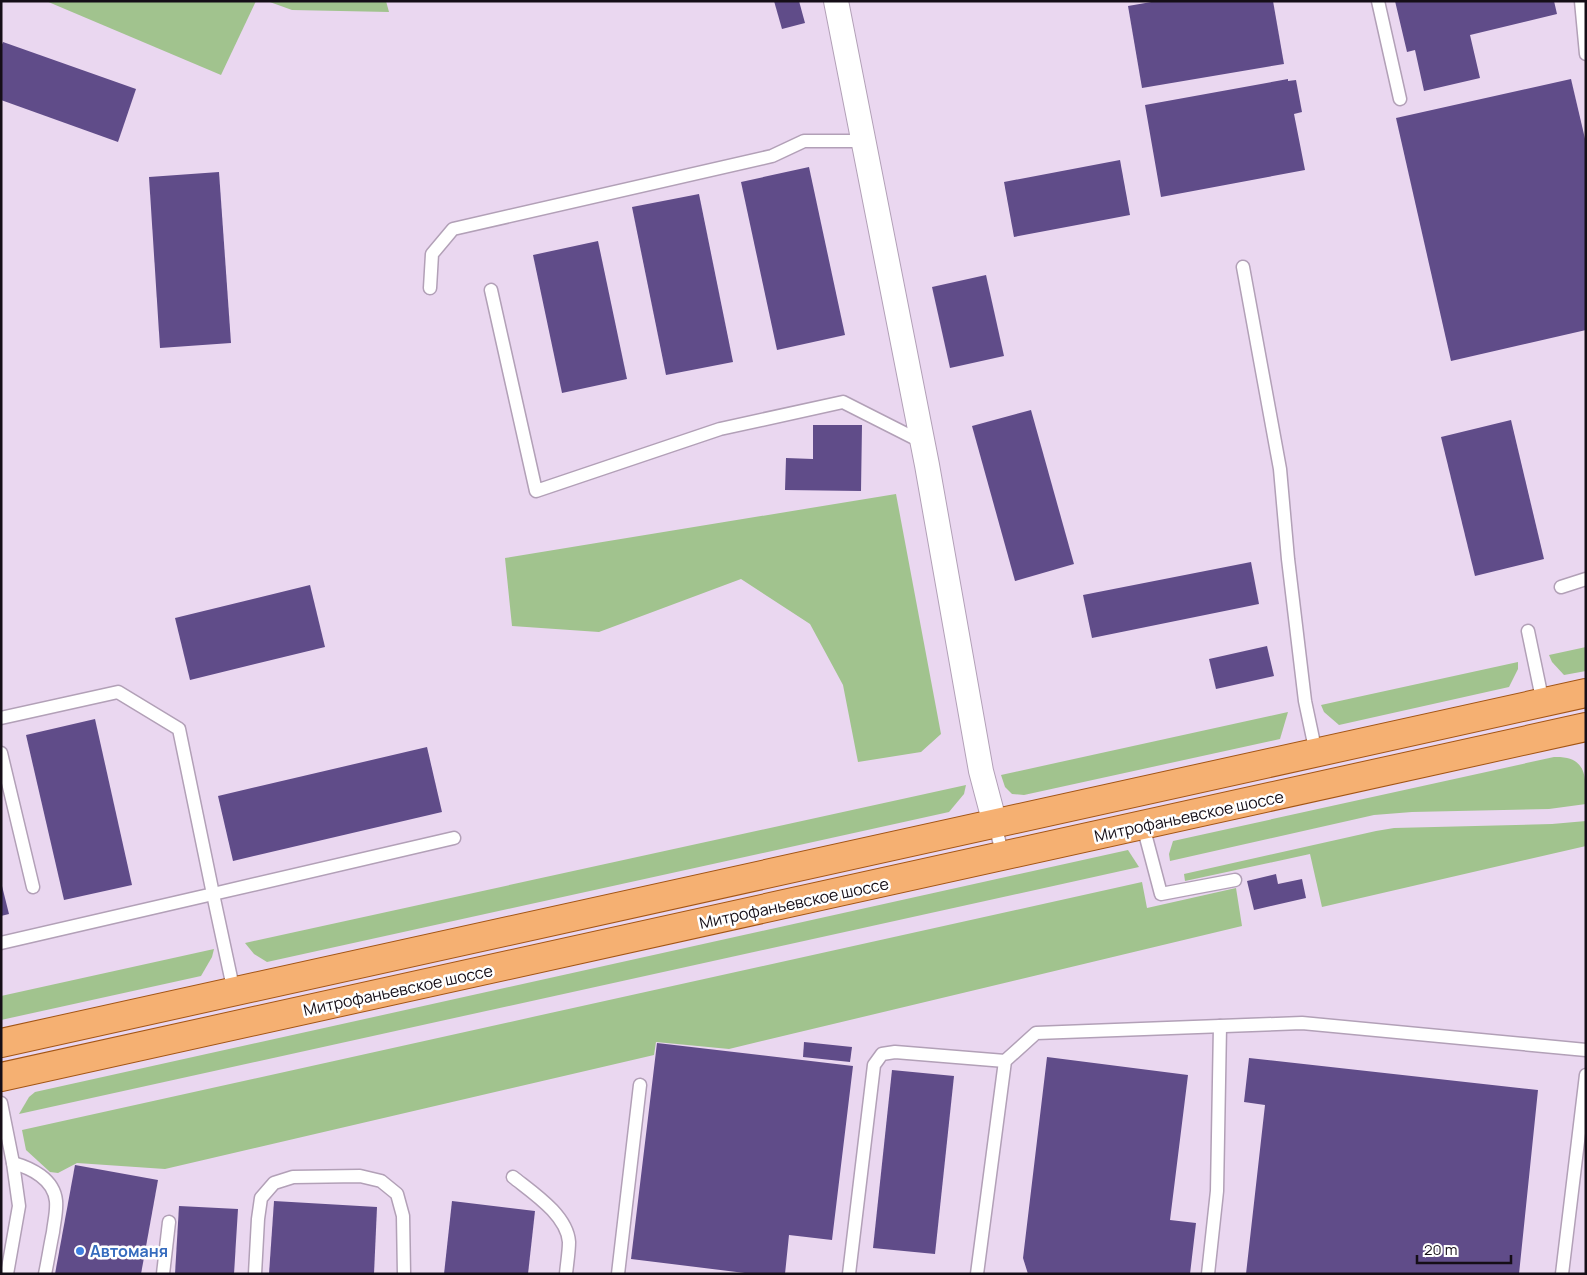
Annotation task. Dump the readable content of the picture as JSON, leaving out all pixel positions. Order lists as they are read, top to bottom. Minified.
{"streets":{"main road":["Митрофаньевское шоссе"]},"places":["Автоманя"],"scale_bar":"20 m"}
